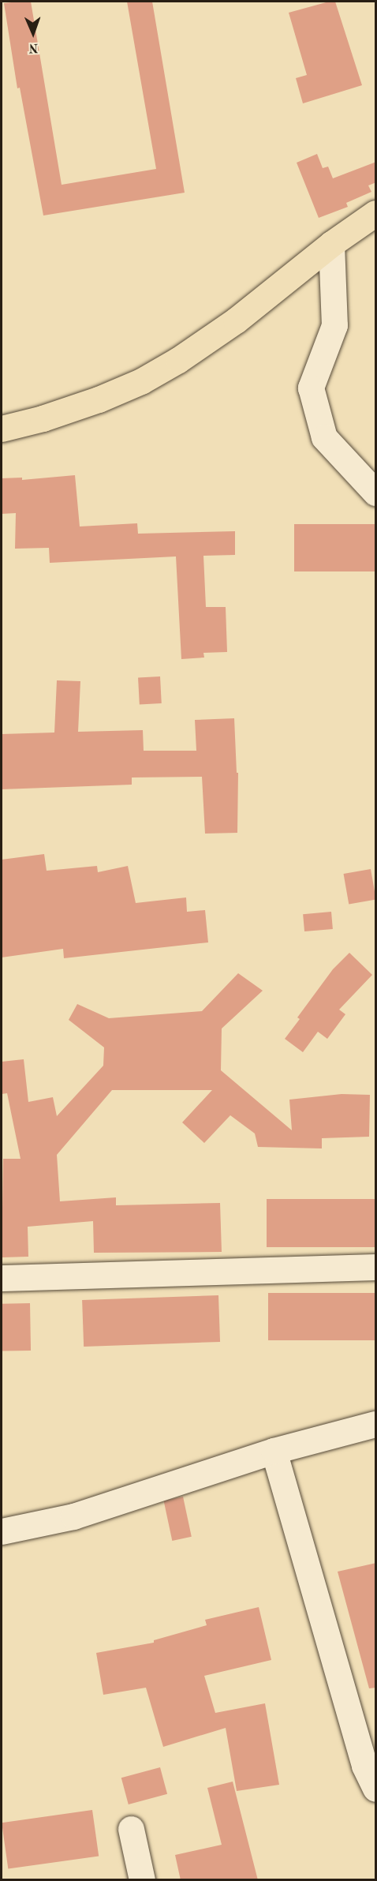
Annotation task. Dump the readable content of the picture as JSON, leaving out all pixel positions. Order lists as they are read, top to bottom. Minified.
{"north":"bottom"}
